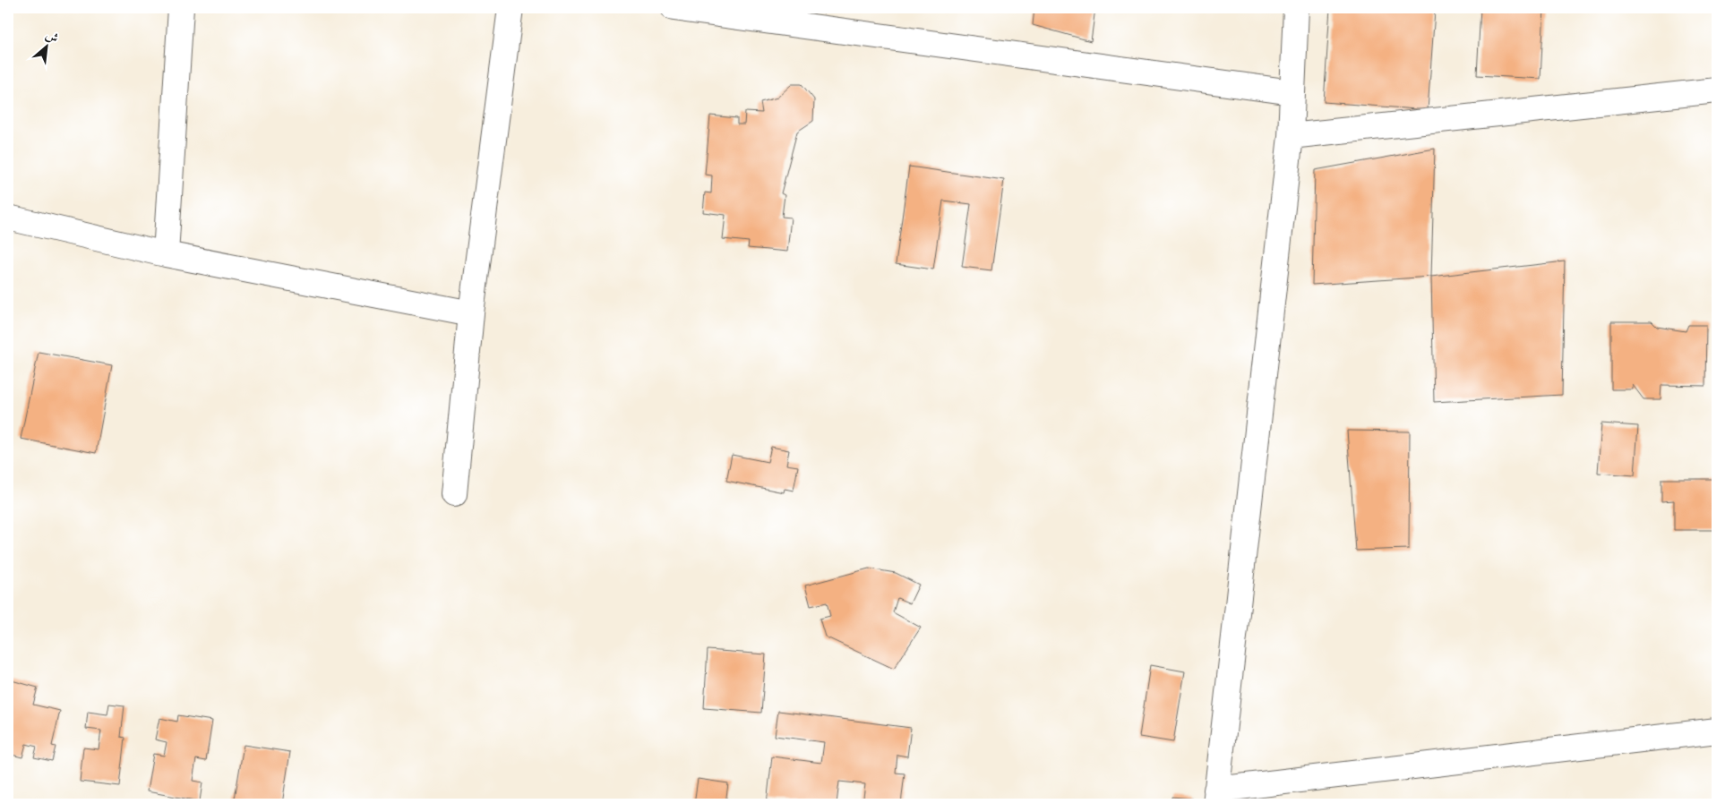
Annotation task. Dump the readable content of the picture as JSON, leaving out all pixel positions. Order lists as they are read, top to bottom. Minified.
{"north":"top right"}
